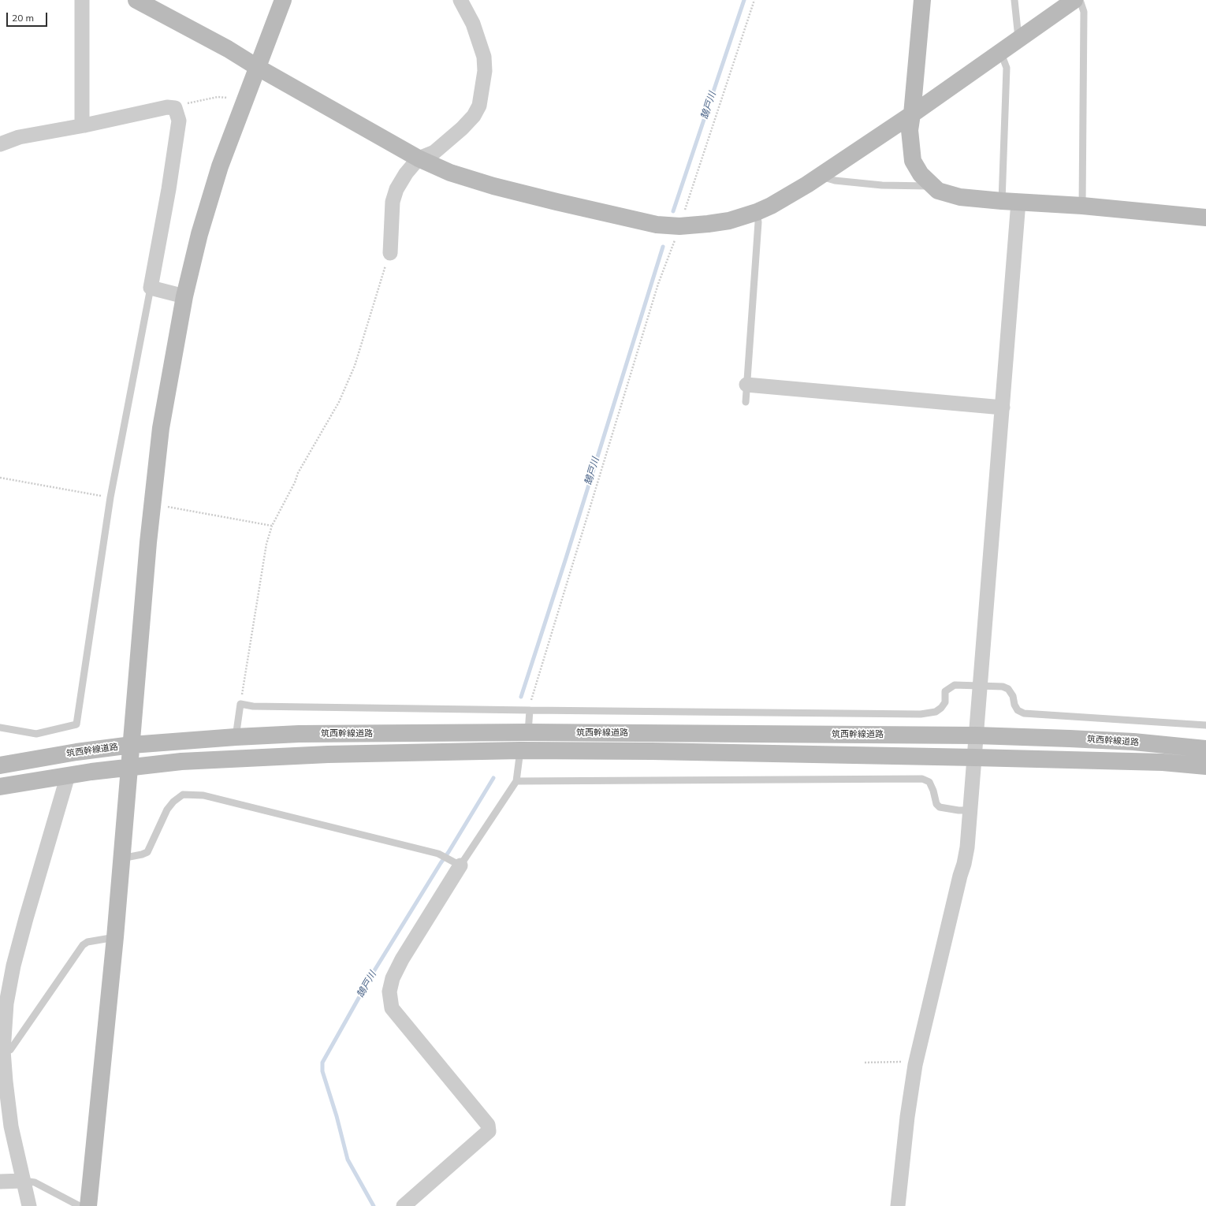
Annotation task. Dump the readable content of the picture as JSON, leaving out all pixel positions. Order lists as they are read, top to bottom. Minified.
{"streets":{"street":["筑西幹線道路"]},"water":["鵠戸川"],"scale_bar":"20 m"}
